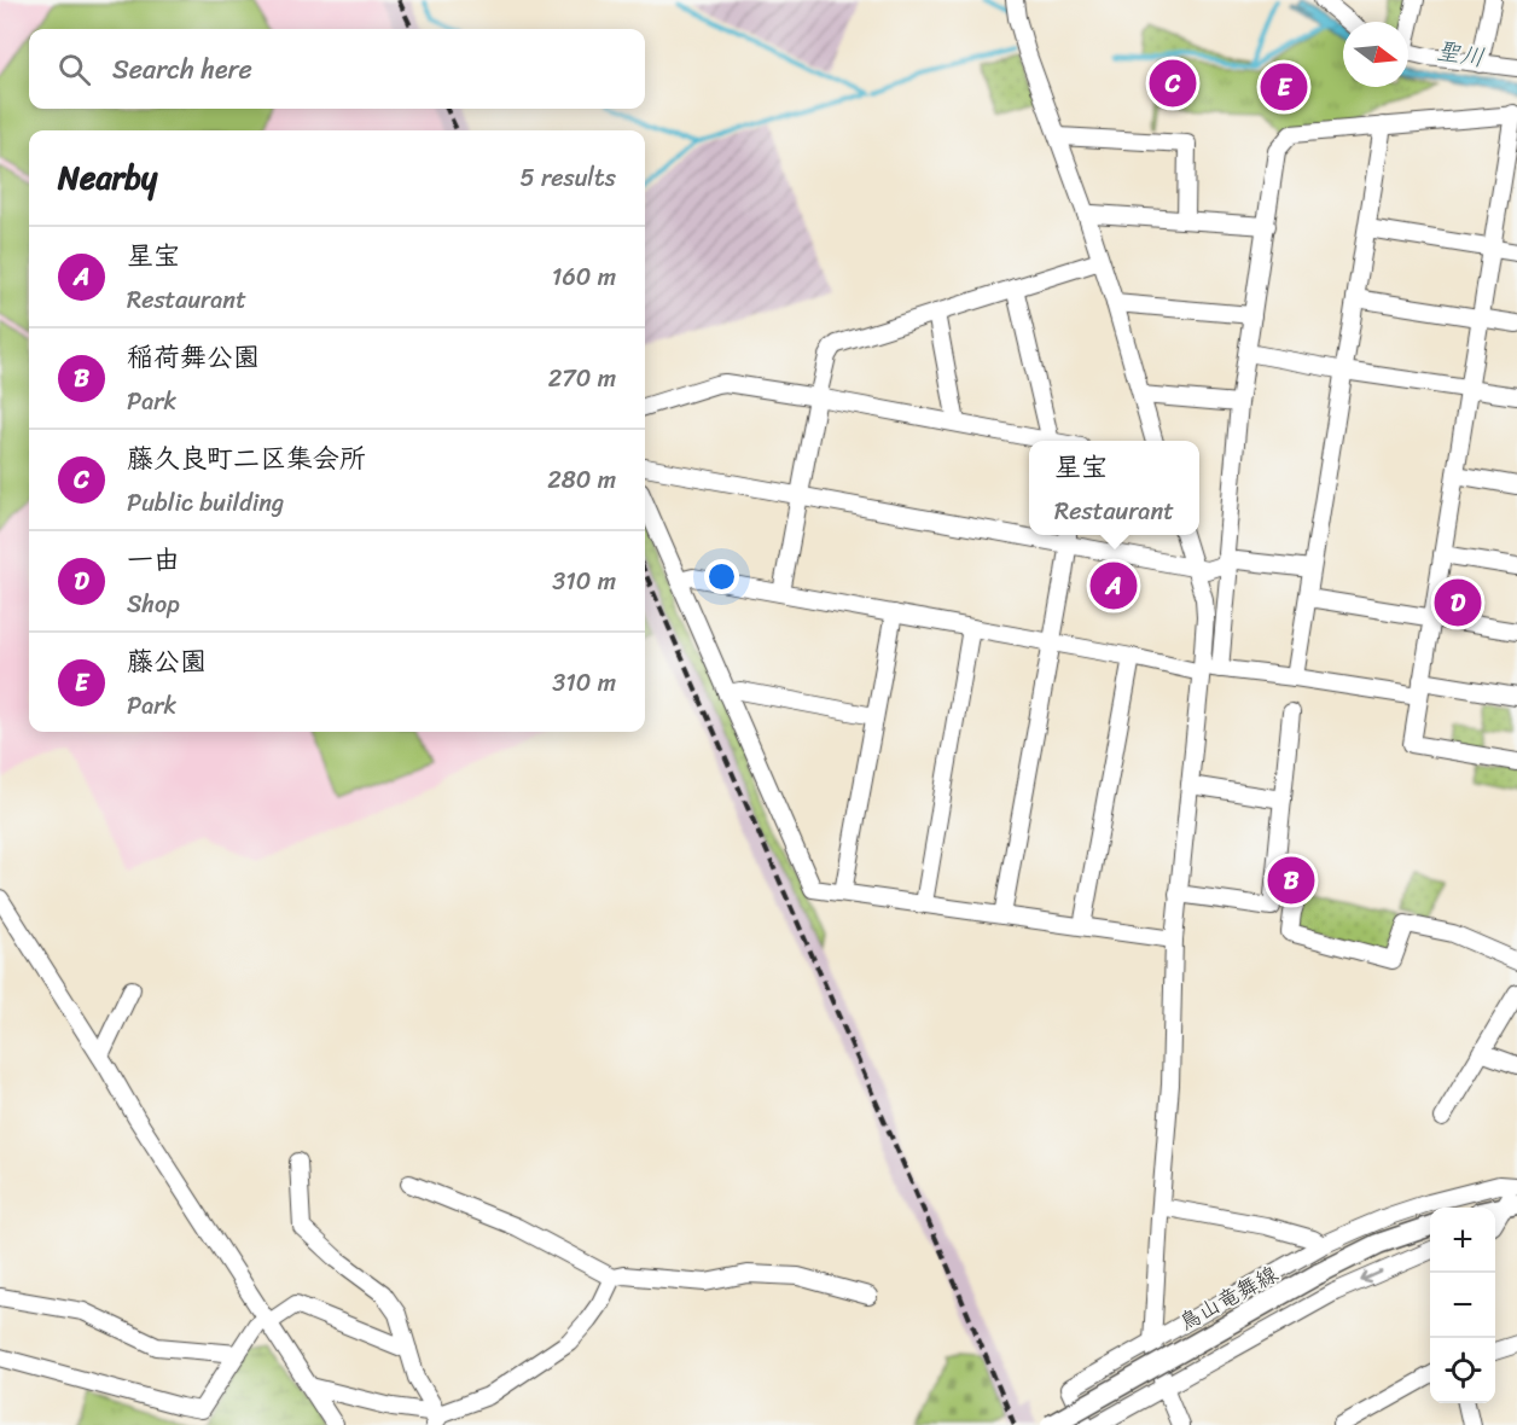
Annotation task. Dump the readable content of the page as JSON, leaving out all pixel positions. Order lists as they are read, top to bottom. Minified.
{"streets":{"main road":["鳥山竜舞線"]},"water":["聖川"],"north":"right","page":{"search":"Search here","pins":["C","E","A","D","B"],"heading":["Nearby","5 results"],"list":[{"mark":"A","name":"星宝","note":"Restaurant","value":"160 m"},{"mark":"B","name":"稲荷舞公園","note":"Park","value":"270 m"},{"mark":"C","name":"藤久良町二区集会所","note":"Public building","value":"280 m"},{"mark":"D","name":"一由","note":"Shop","value":"310 m"},{"mark":"E","name":"藤公園","note":"Park","value":"310 m"}],"popup":["星宝","Restaurant"],"map_buttons":["+","−"]}}
